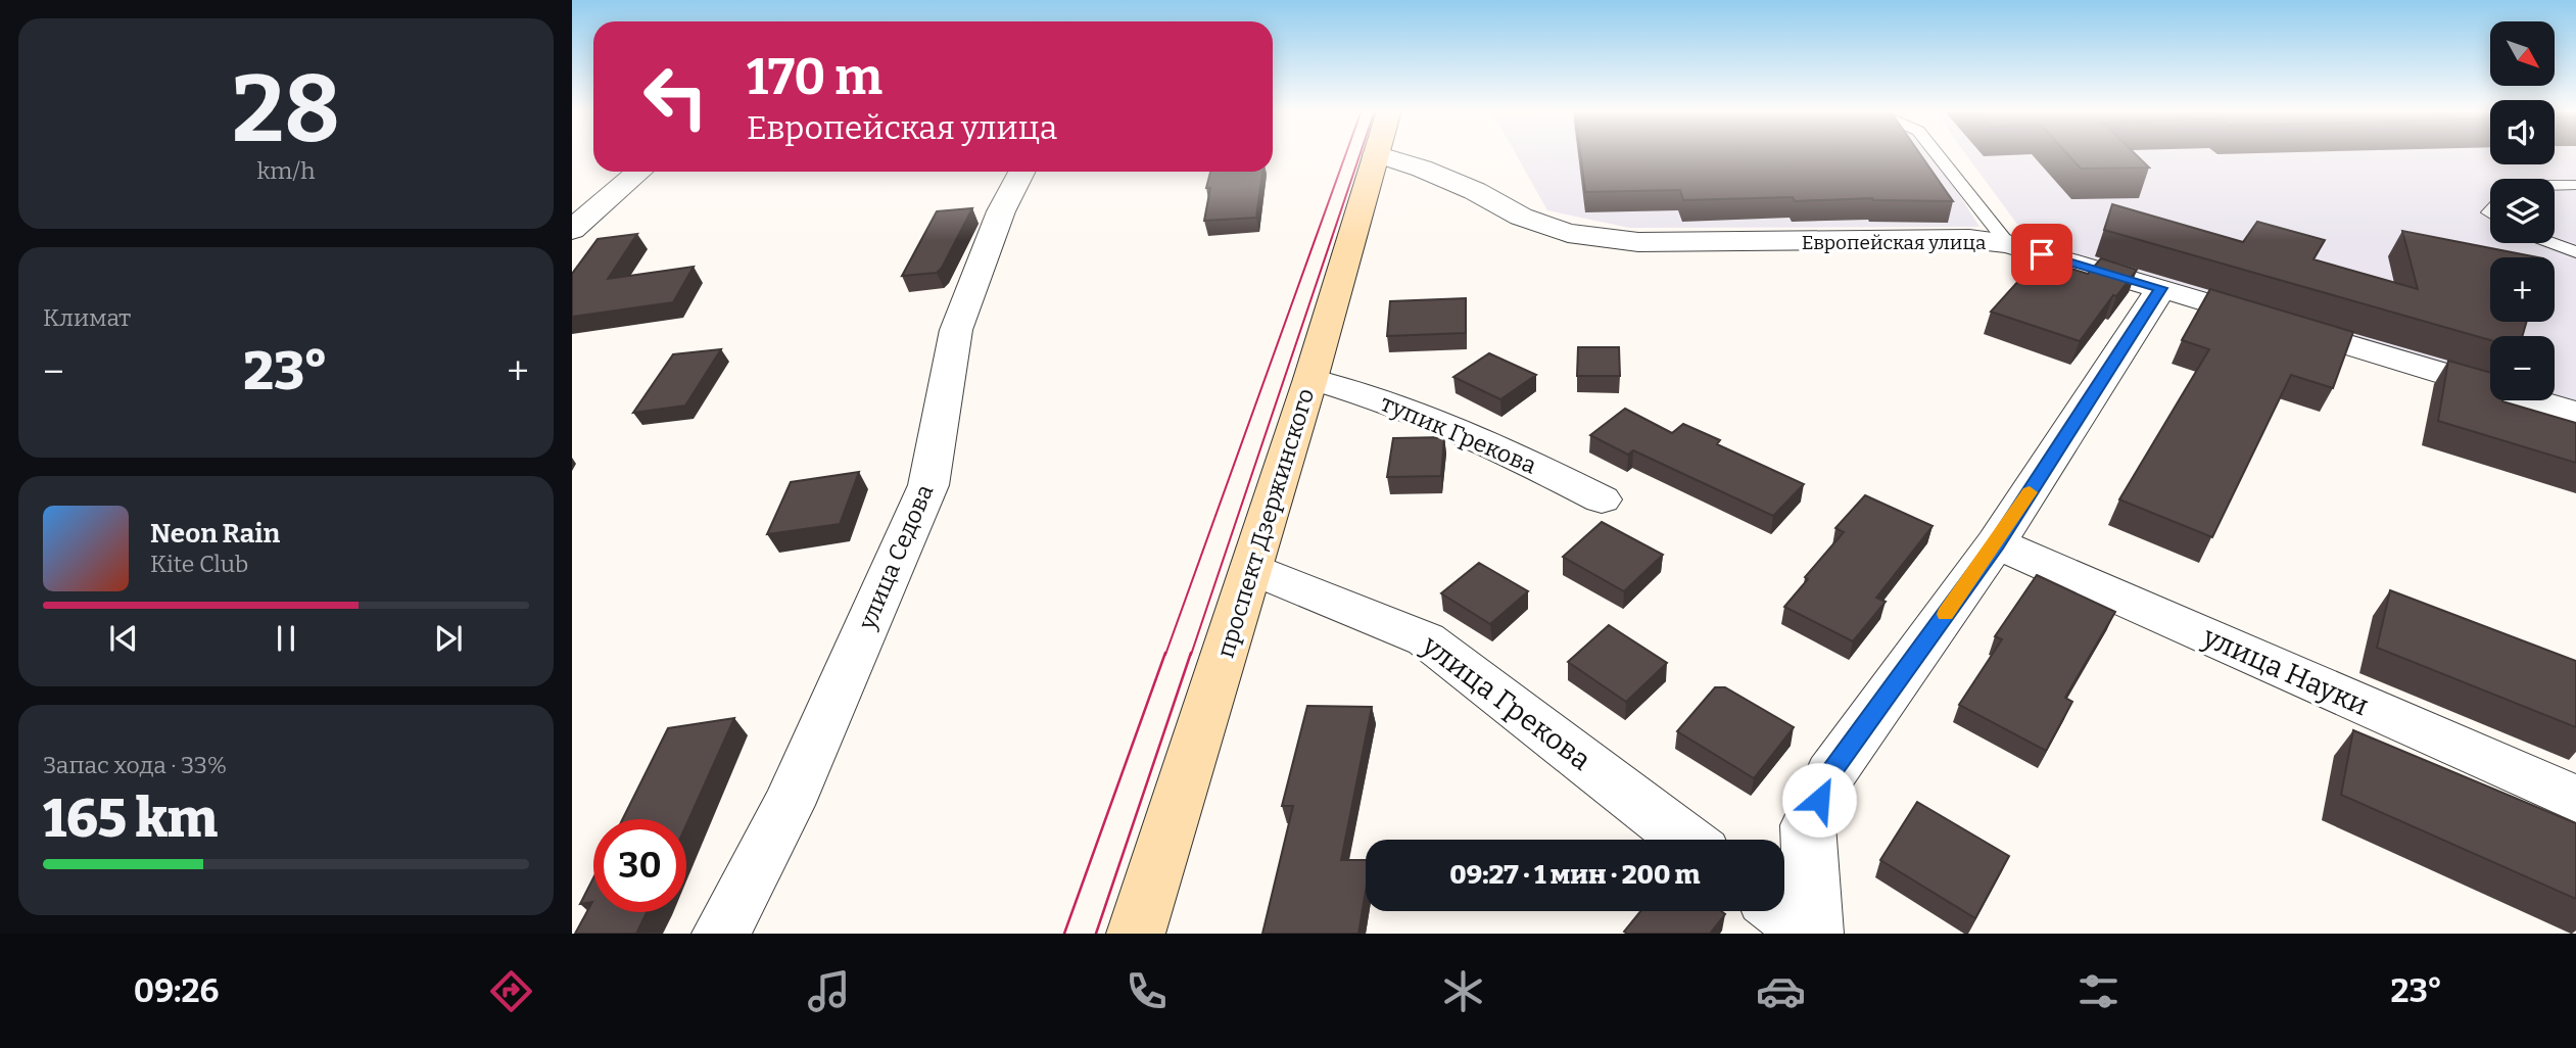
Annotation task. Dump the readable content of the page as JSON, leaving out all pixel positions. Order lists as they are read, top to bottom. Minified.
{"streets":{"main road":["проспект Дзержинского"],"street":["Европейская улица","тупик Грекова","улица Седова","улица Науки","улица Грекова"]},"crossings":[["тупик Грекова","проспект Дзержинского"],["проспект Дзержинского","улица Грекова"]],"north":"bottom right","page":{"tile":[["28","km/h"],"Климат",["Запас хода · 33%","165 km"]],"map_buttons":["+","−"],"turn":["170 m","Европейская улица"],"heat":["−","23°","+"],"song":["Neon Rain","Kite Club"],"limit":"30","trip":"09:27 · 1 мин · 200 m","tabs":["09:26","23°"]}}
